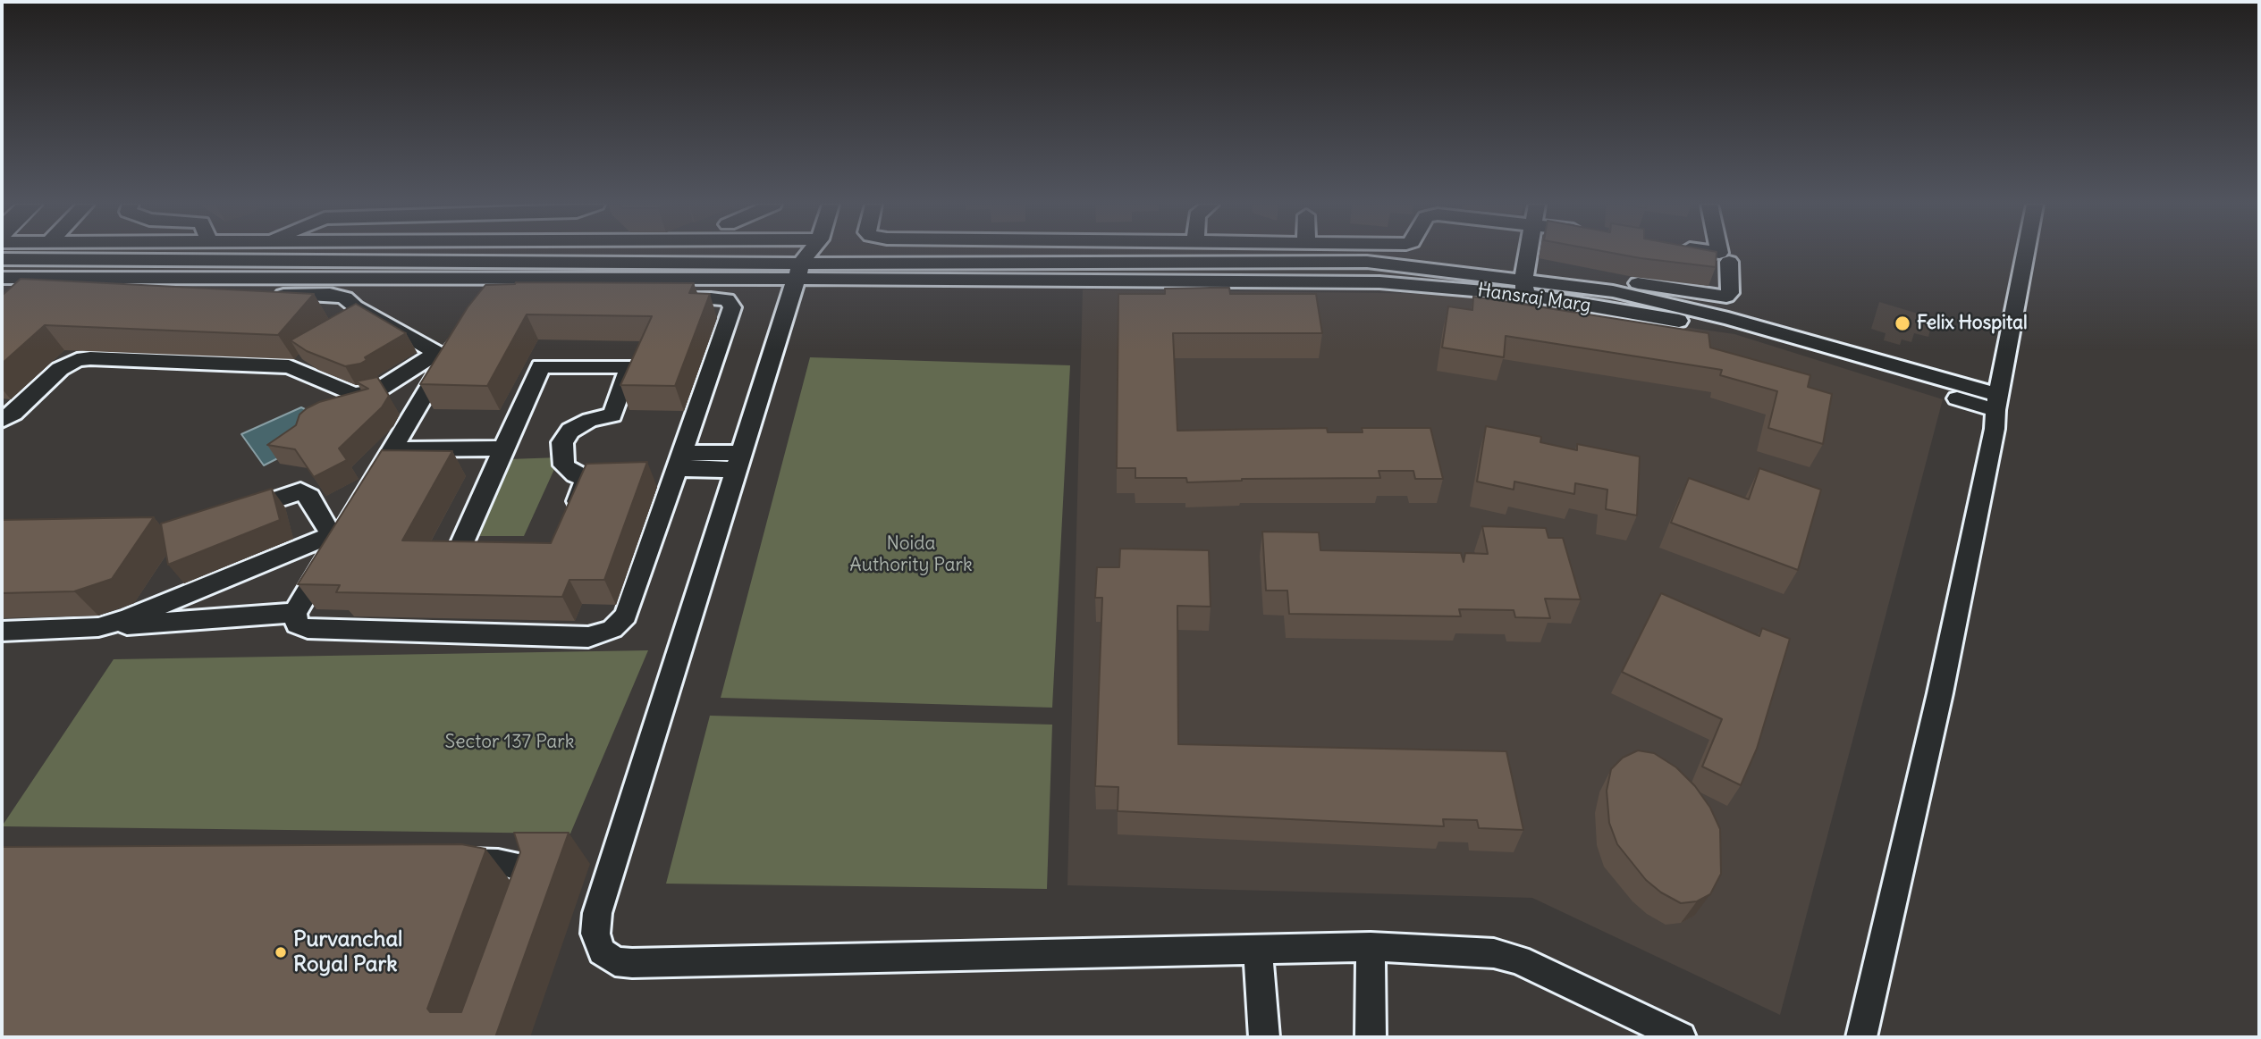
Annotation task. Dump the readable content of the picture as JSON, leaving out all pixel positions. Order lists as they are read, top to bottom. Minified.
{"streets":{"street":["Hansraj Marg"]},"parks":["Noida Authority Park","Sector 137 Park"],"places":["Felix Hospital","Purvanchal Royal Park"]}
